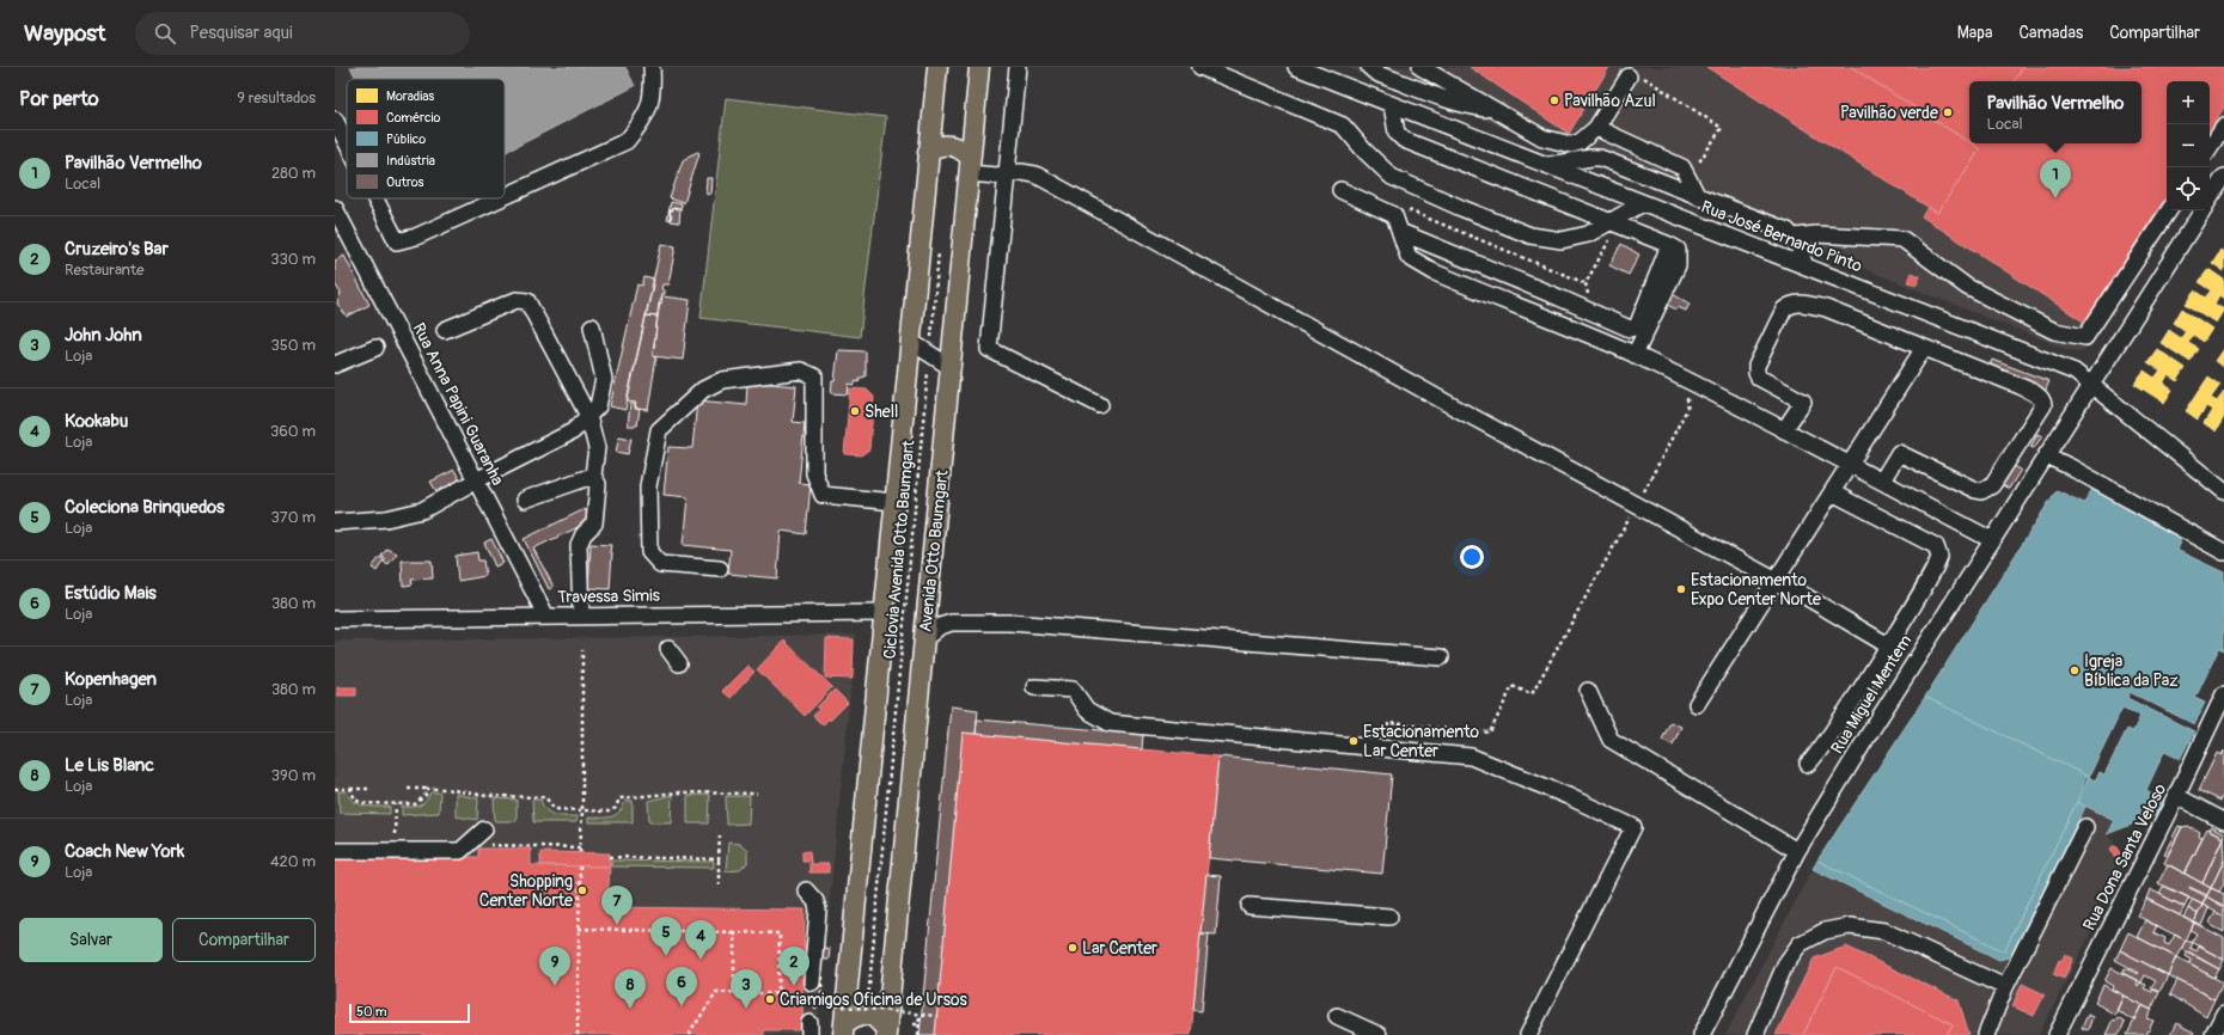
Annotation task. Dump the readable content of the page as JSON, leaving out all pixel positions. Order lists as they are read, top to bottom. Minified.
{"streets":{"main road":["Avenida Otto Baumgart"],"street":["Rua José Bernardo Pinto","Rua Anna Papini Guaranha","Travessa Simis","Rua Miguel Mentem","Rua Dona Santa Veloso"],"path":["Ciclovia Avenida Otto Baumgart"]},"crossings":[["Rua José Bernardo Pinto","Rua Miguel Mentem"],["Rua Anna Papini Guaranha","Travessa Simis"]],"places":["Pavilhão Azul","Pavilhão verde","Shell","Estacionamento Expo Center Norte","Igreja Bíblica da Paz","Estacionamento Lar Center","Shopping Center Norte","Lar Center","Criamigos Oficina de Ursos"],"legend":["Moradias","Comércio","Público","Indústria","Outros"],"scale_bar":"50 m","page":{"header":"Waypost","search":"Pesquisar aqui","nav":["Mapa","Camadas","Compartilhar"],"heading":["Por perto","9 resultados"],"map_buttons":["+","−"],"popup":["Pavilhão Vermelho","Local"],"list":[{"mark":"1","name":"Pavilhão Vermelho","note":"Local","value":"280 m"},{"mark":"2","name":"Cruzeiro's Bar","note":"Restaurante","value":"330 m"},{"mark":"3","name":"John John","note":"Loja","value":"350 m"},{"mark":"4","name":"Kookabu","note":"Loja","value":"360 m"},{"mark":"5","name":"Coleciona Brinquedos","note":"Loja","value":"370 m"},{"mark":"6","name":"Estúdio Mais","note":"Loja","value":"380 m"},{"mark":"7","name":"Kopenhagen","note":"Loja","value":"380 m"},{"mark":"8","name":"Le Lis Blanc","note":"Loja","value":"390 m"},{"mark":"9","name":"Coach New York","note":"Loja","value":"420 m"}],"pins":["1","7","5","4","2","9","6","3","8"],"buttons":["Salvar","Compartilhar"],"scale":"50 m"}}
